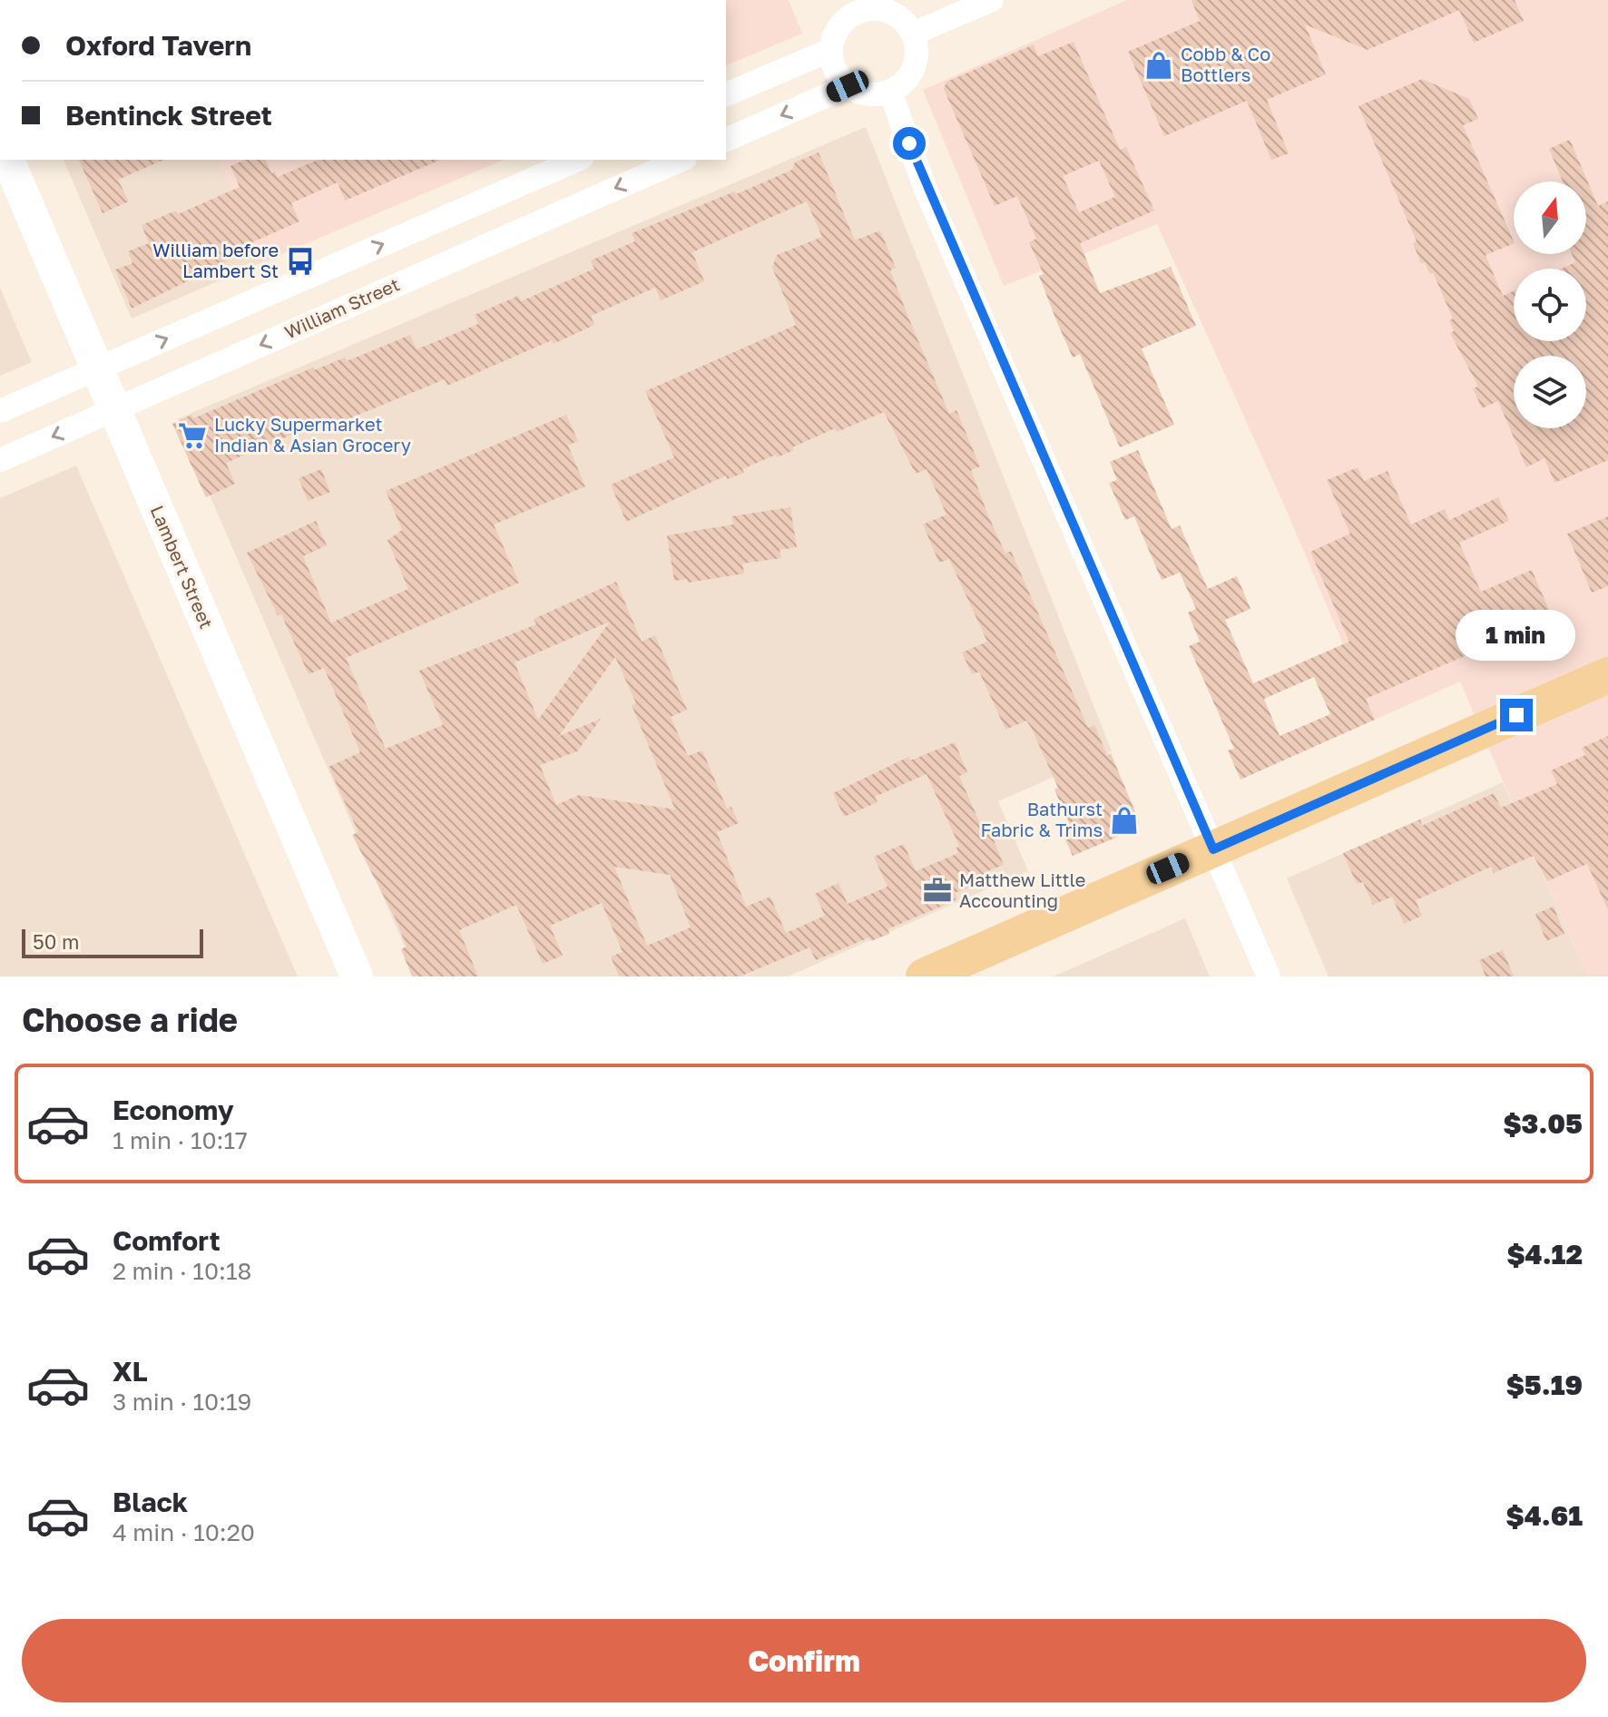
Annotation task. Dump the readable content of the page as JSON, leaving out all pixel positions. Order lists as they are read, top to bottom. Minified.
{"streets":{"main road":["Lambert Street"],"street":["William Street"]},"crossings":[["William Street","Lambert Street"]],"places":{"shop":["Cobb & Co Bottlers","Bathurst Fabric & Trims"],"bus stop":["William before Lambert St"],"supermarket":["Lucky Supermarket Indian & Asian Grocery"],"office":["Matthew Little Accounting"]},"scale_bar":"50 m","north":"top","page":{"banner":["Oxford Tavern","Bentinck Street"],"bubble":"1 min","scale":"50 m","heading":"Choose a ride","list":[{"name":"Economy","note":"1 min · 10:17","value":"$3.05"},{"name":"Comfort","note":"2 min · 10:18","value":"$4.12"},{"name":"XL","note":"3 min · 10:19","value":"$5.19"},{"name":"Black","note":"4 min · 10:20","value":"$4.61"}],"buttons":"Confirm"}}
